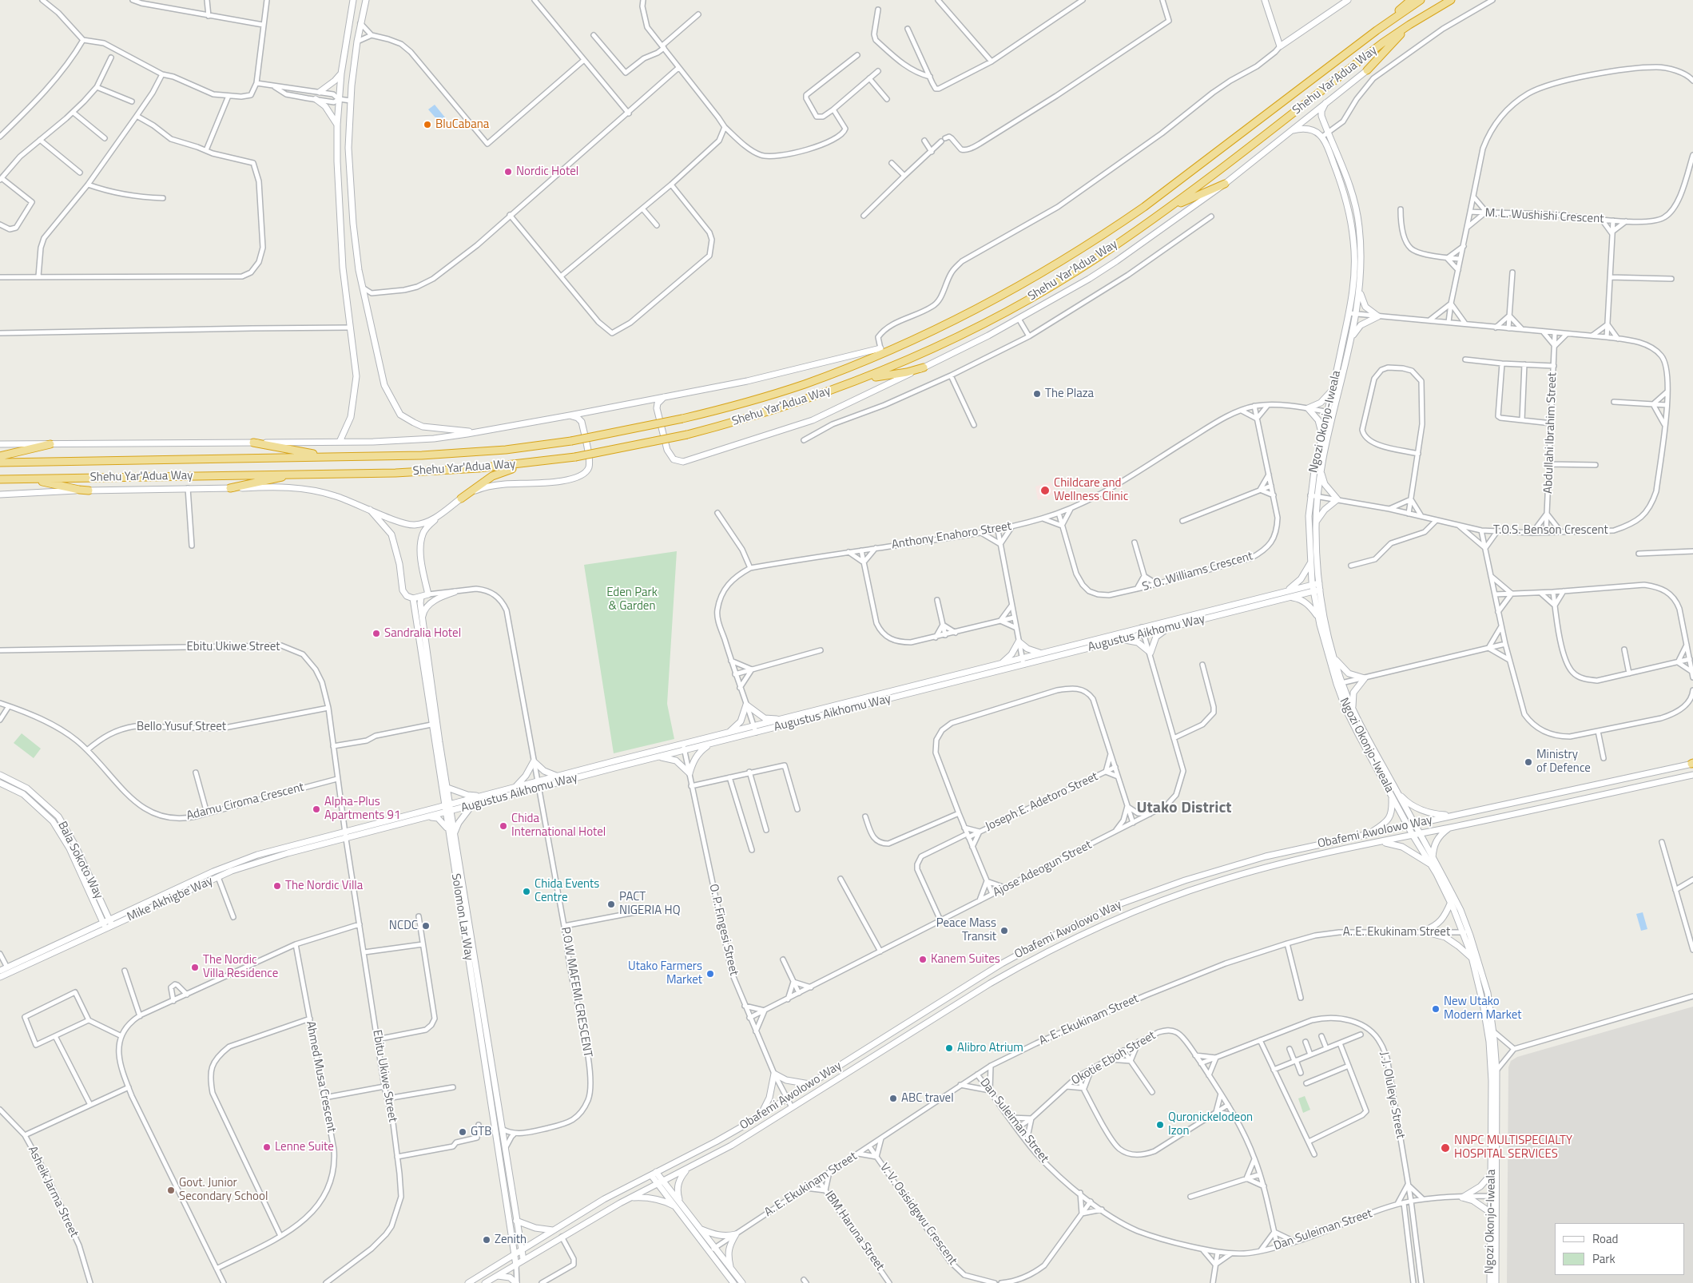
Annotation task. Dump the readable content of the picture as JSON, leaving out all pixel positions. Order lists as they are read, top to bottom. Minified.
{"streets":{"highway":["Shehu Yar'Adua Way"],"street":["M. L. Wushishi Crescent","Ngozi Okonjo-Iweala","Abdullahi Ibrahim Street","T.O.S. Benson Crescent","Anthony Enahoro Street","S. O. Williams Crescent","Augustus Aikhomu Way","Ebitu Ukiwe Street","Bello Yusuf Street","Adamu Ciroma Crescent","Joseph E. Adetoro Street","Obafemi Awolowo Way","Bala Sokoto Way","Ajose Adeogun Street","Mike Akhigbe Way","Solomon Lar Way","O. P. Fingesi Street","A. E. Ekukinam Street","P.O.W MAFEMI CRESCENT","Okotie Eboh Street","Ahmed Musa Crescent","J. J. Oluleye Street","Dan Suleiman Street","Asheik Jarma Street","V. V. Osisidgwu Crescent","IBM Haruna Street"]},"crossings":[["Ngozi Okonjo-Iweala","T.O.S. Benson Crescent"],["Ngozi Okonjo-Iweala","Anthony Enahoro Street"],["Ngozi Okonjo-Iweala","Augustus Aikhomu Way"],["Ngozi Okonjo-Iweala","Obafemi Awolowo Way"],["Ngozi Okonjo-Iweala","A. E. Ekukinam Street"],["Ngozi Okonjo-Iweala","Dan Suleiman Street"],["Abdullahi Ibrahim Street","T.O.S. Benson Crescent"],["Anthony Enahoro Street","S. O. Williams Crescent"],["Anthony Enahoro Street","Augustus Aikhomu Way"],["Augustus Aikhomu Way","Ebitu Ukiwe Street"],["Augustus Aikhomu Way","Ajose Adeogun Street"],["Augustus Aikhomu Way","Mike Akhigbe Way"],["Augustus Aikhomu Way","Solomon Lar Way"],["Augustus Aikhomu Way","O. P. Fingesi Street"],["Augustus Aikhomu Way","P.O.W MAFEMI CRESCENT"],["Ebitu Ukiwe Street","Bello Yusuf Street"],["Ebitu Ukiwe Street","Adamu Ciroma Crescent"],["Ebitu Ukiwe Street","Mike Akhigbe Way"],["Bello Yusuf Street","Adamu Ciroma Crescent"],["Joseph E. Adetoro Street","Ajose Adeogun Street"],["Obafemi Awolowo Way","Solomon Lar Way"],["Obafemi Awolowo Way","O. P. Fingesi Street"],["Bala Sokoto Way","Mike Akhigbe Way"],["Ajose Adeogun Street","O. P. Fingesi Street"],["A. E. Ekukinam Street","Dan Suleiman Street"],["A. E. Ekukinam Street","V. V. Osisidgwu Crescent"],["A. E. Ekukinam Street","IBM Haruna Street"],["Okotie Eboh Street","J. J. Oluleye Street"],["Okotie Eboh Street","Dan Suleiman Street"],["J. J. Oluleye Street","Dan Suleiman Street"]],"districts":["Utako District"],"parks":["Eden Park & Garden"],"places":["BluCabana","Nordic Hotel","The Plaza","Childcare and Wellness Clinic","Sandralia Hotel","Ministry of Defence","Alpha-Plus Apartments 91","Chida International Hotel","The Nordic Villa","Chida Events Centre","PACT NIGERIA HQ","NCDC","Peace Mass Transit","Kanem Suites","The Nordic Villa Residence","Utako Farmers Market","New Utako Modern Market","Alibro Atrium","ABC travel","Quronickelodeon Izon","GTB","Lenne Suite","NNPC MULTISPECIALTY HOSPITAL SERVICES","Govt. Junior Secondary School","Zenith"],"legend":["Road","Park"]}
